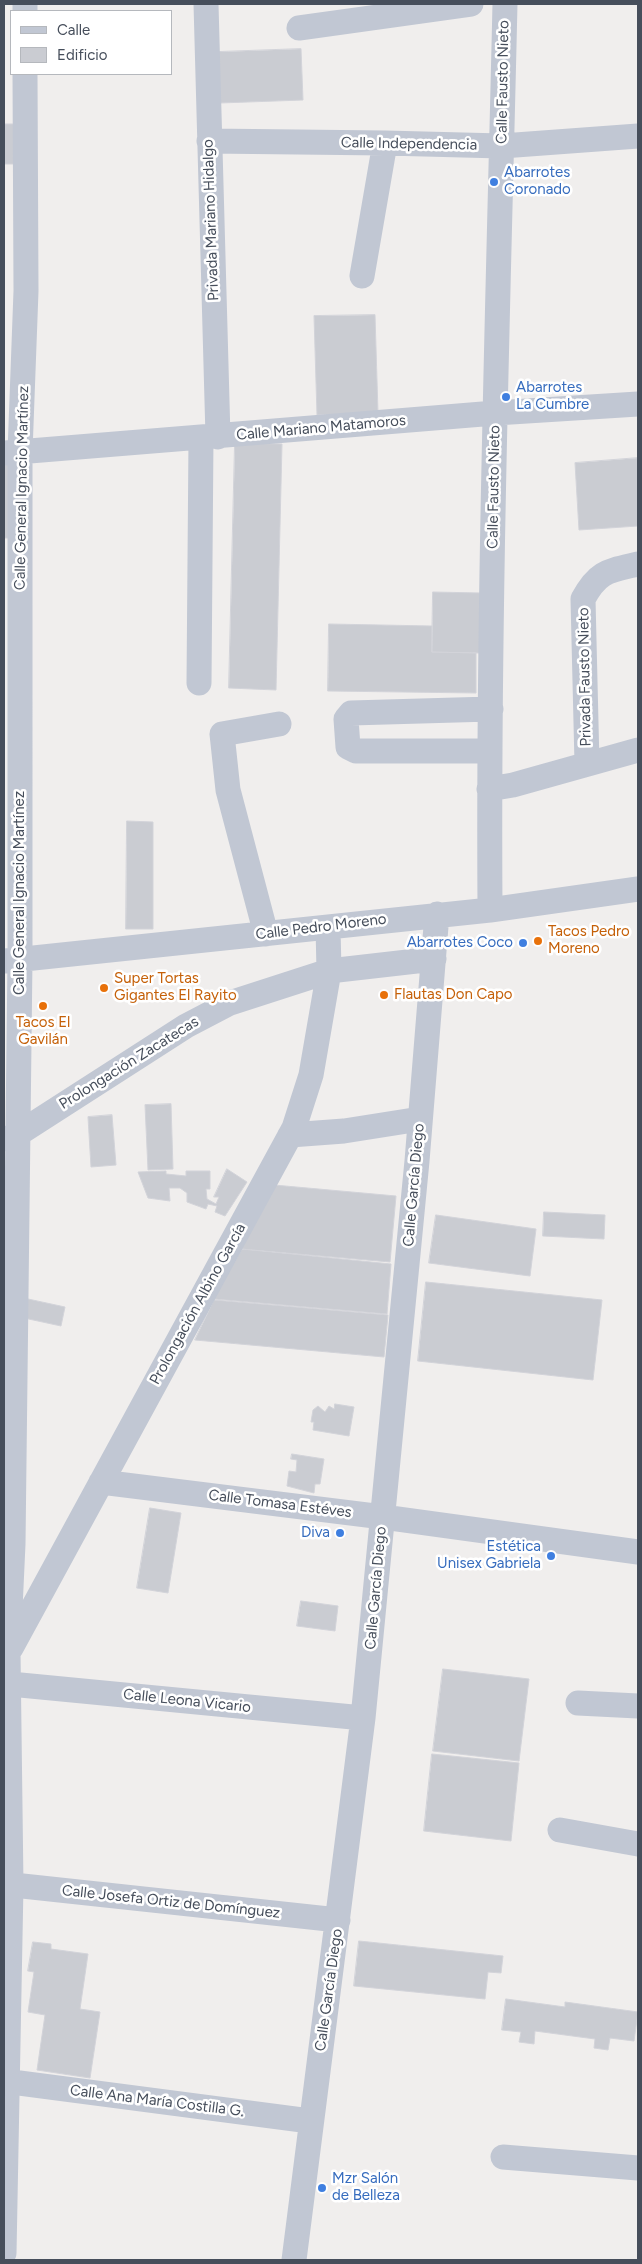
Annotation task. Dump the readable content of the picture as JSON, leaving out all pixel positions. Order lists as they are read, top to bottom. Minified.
{"streets":{"street":["Calle Fausto Nieto","Calle Independencia","Privada Mariano Hidalgo","Calle Mariano Matamoros","Calle General Ignacio Martínez","Privada Fausto Nieto","Calle Pedro Moreno","Prolongación Zacatecas","Calle García Diego","Prolongación Albino García","Calle Tomasa Estéves","Calle Leona Vicario","Calle Josefa Ortiz de Domínguez","Calle Ana María Costilla G."]},"crossings":[["Calle Fausto Nieto","Calle Independencia"],["Calle Fausto Nieto","Calle Mariano Matamoros"],["Calle Fausto Nieto","Privada Fausto Nieto"],["Calle Fausto Nieto","Calle Pedro Moreno"],["Calle Independencia","Privada Mariano Hidalgo"],["Privada Mariano Hidalgo","Calle Mariano Matamoros"],["Calle Mariano Matamoros","Calle General Ignacio Martínez"],["Calle General Ignacio Martínez","Calle Pedro Moreno"],["Calle General Ignacio Martínez","Prolongación Zacatecas"],["Calle General Ignacio Martínez","Prolongación Albino García"],["Calle General Ignacio Martínez","Calle Leona Vicario"],["Calle General Ignacio Martínez","Calle Josefa Ortiz de Domínguez"],["Calle General Ignacio Martínez","Calle Ana María Costilla G."],["Calle Pedro Moreno","Calle García Diego"],["Calle Pedro Moreno","Prolongación Albino García"],["Prolongación Zacatecas","Calle García Diego"],["Prolongación Zacatecas","Prolongación Albino García"],["Calle García Diego","Calle Tomasa Estéves"],["Calle García Diego","Calle Leona Vicario"],["Calle García Diego","Calle Josefa Ortiz de Domínguez"],["Calle García Diego","Calle Ana María Costilla G."],["Prolongación Albino García","Calle Tomasa Estéves"],["Prolongación Albino García","Calle Leona Vicario"]],"places":["Abarrotes Coronado","Abarrotes La Cumbre","Tacos Pedro Moreno","Abarrotes Coco","Super Tortas Gigantes El Rayito","Flautas Don Capo","Tacos El Gavilán","Diva","Estética Unisex Gabriela","Mzr Salón de Belleza"],"legend":["Calle","Edificio"]}
